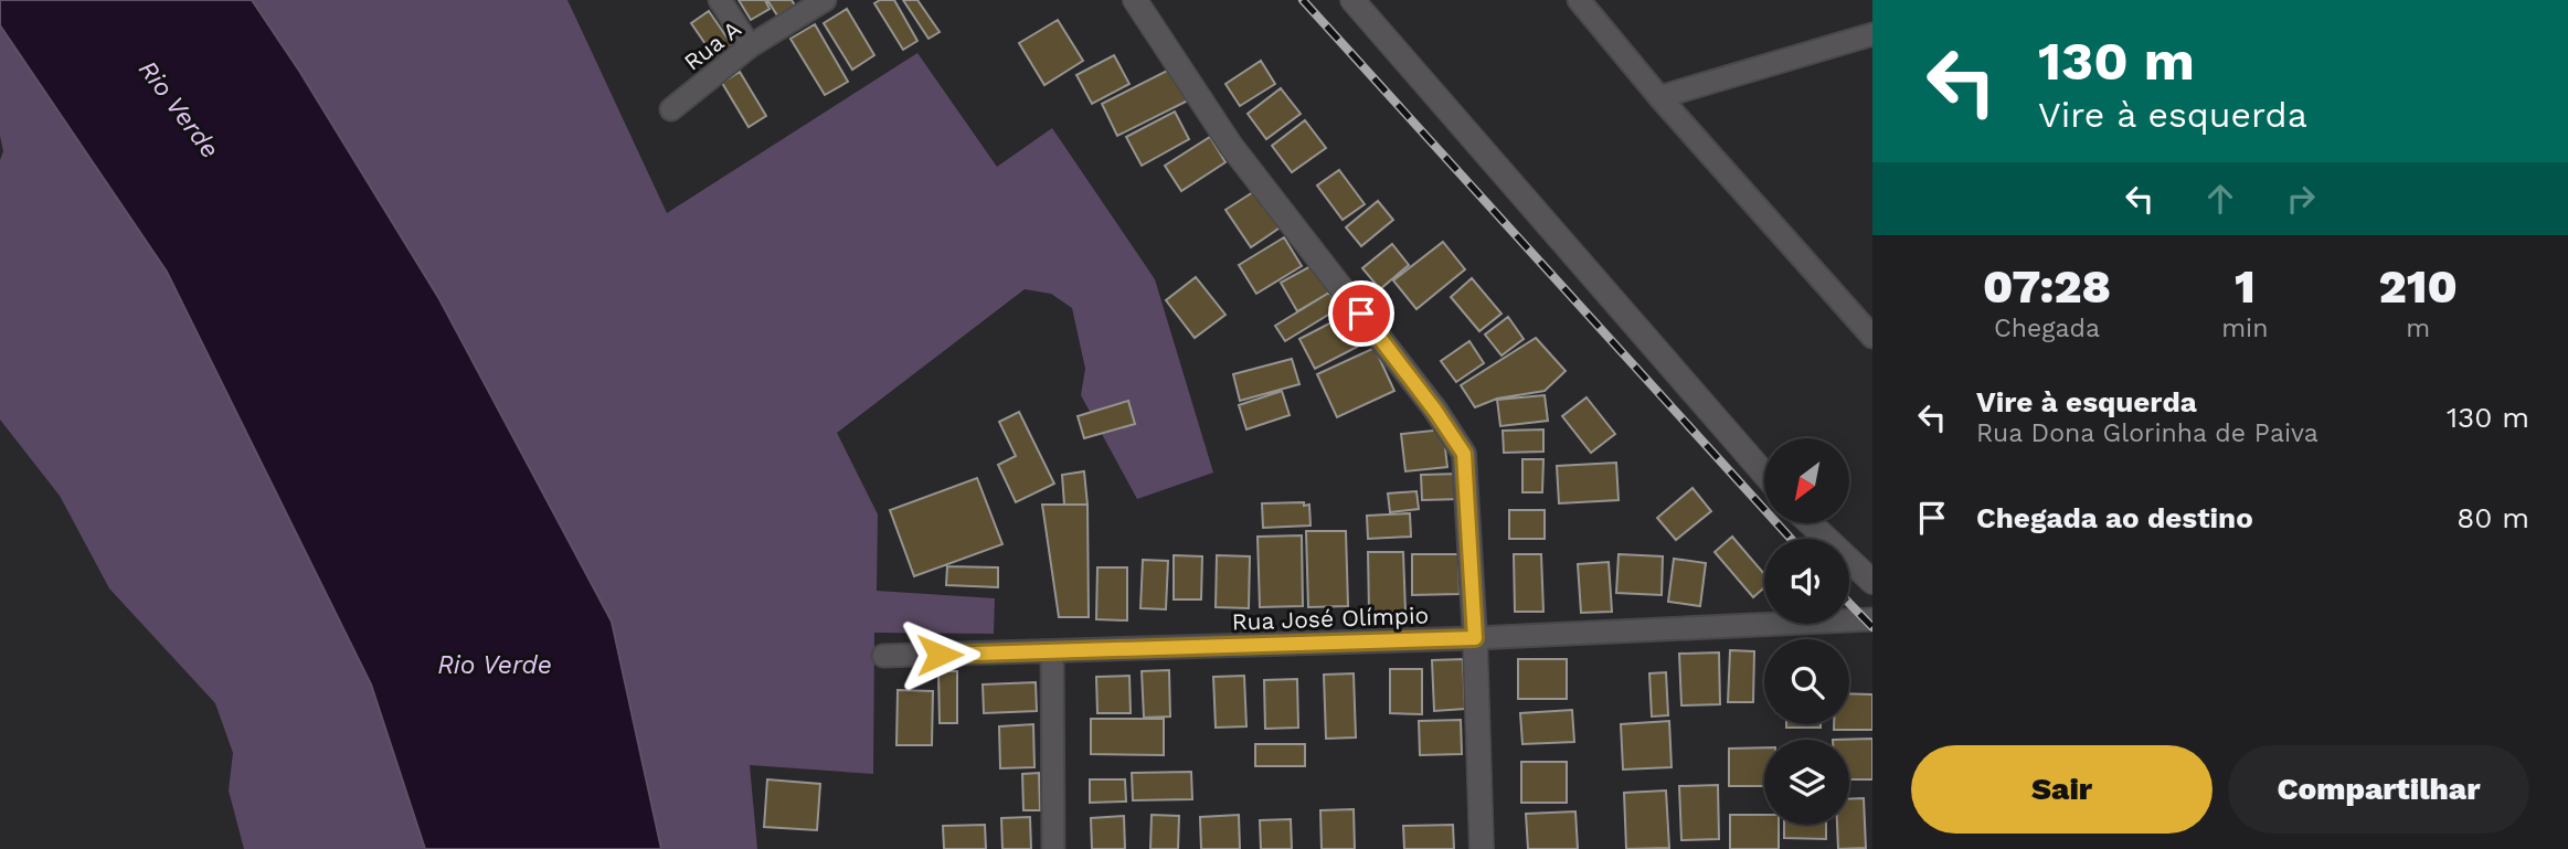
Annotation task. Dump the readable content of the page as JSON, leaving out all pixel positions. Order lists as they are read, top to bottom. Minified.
{"streets":{"street":["Rua A","Rua José Olímpio"]},"water":["Rio Verde"],"north":"bottom left","page":{"turn":["130 m","Vire à esquerda"],"eta":["07:28","Chegada","1","min","210","m"],"list":[{"name":"Vire à esquerda","note":"Rua Dona Glorinha de Paiva","value":"130 m"},{"name":"Chegada ao destino","value":"80 m"}],"buttons":["Sair","Compartilhar"]}}
